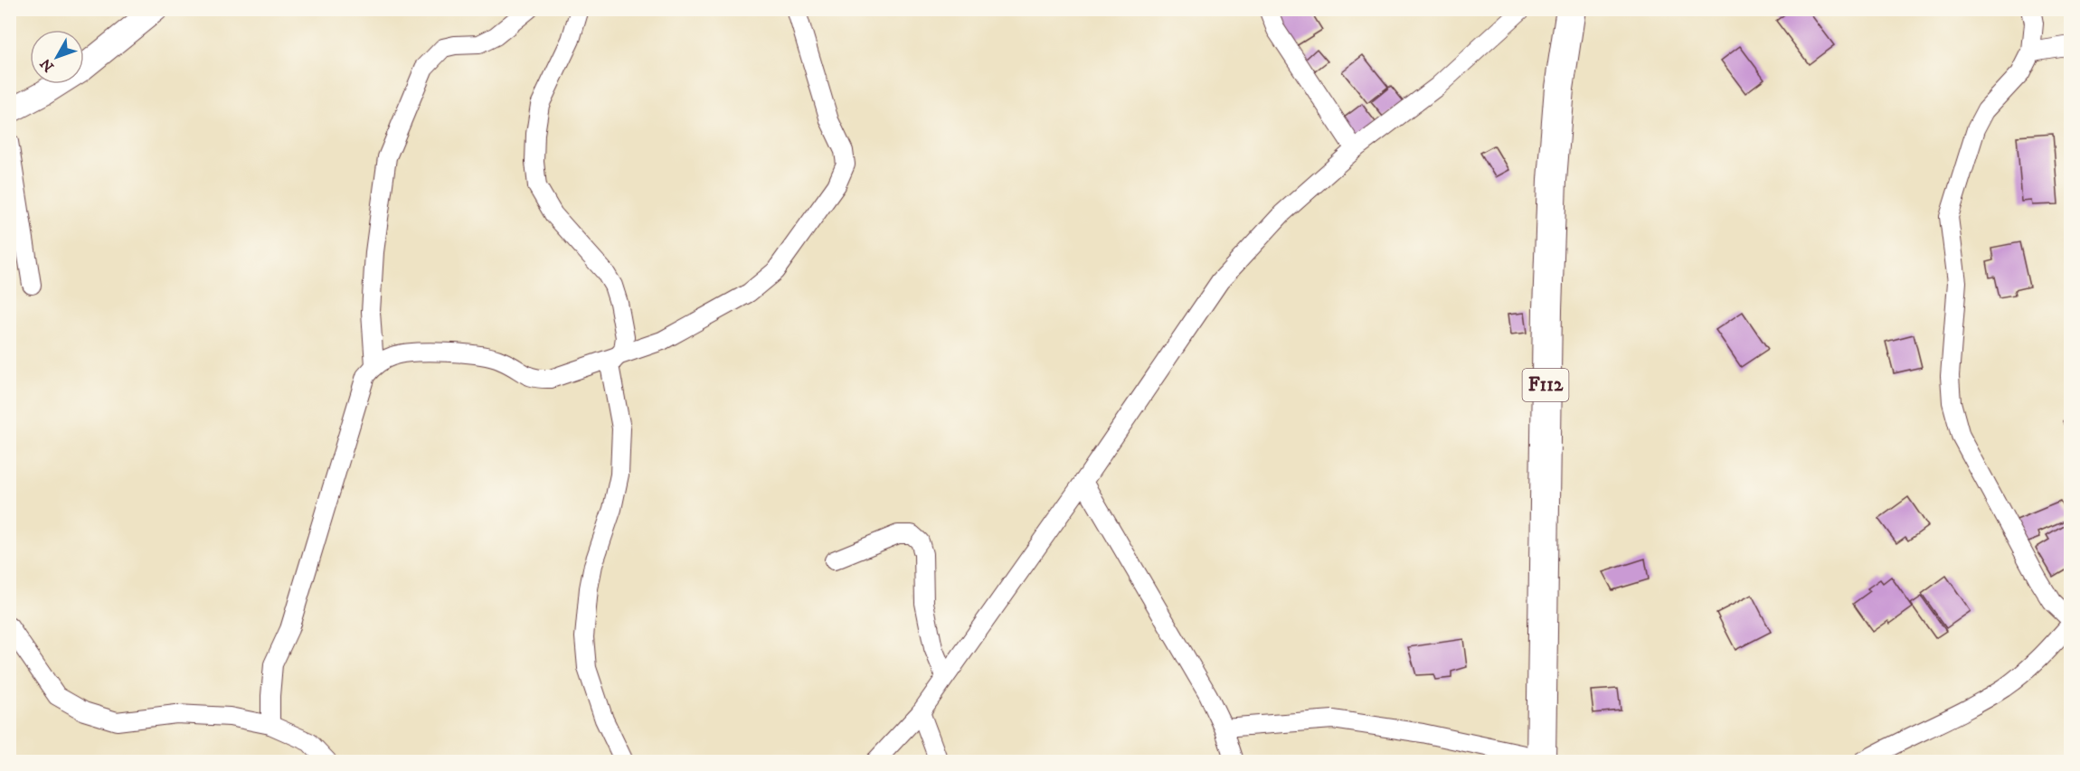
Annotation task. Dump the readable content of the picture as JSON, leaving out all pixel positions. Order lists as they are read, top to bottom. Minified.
{"streets":{"main road":["F112"]},"north":"bottom left"}
